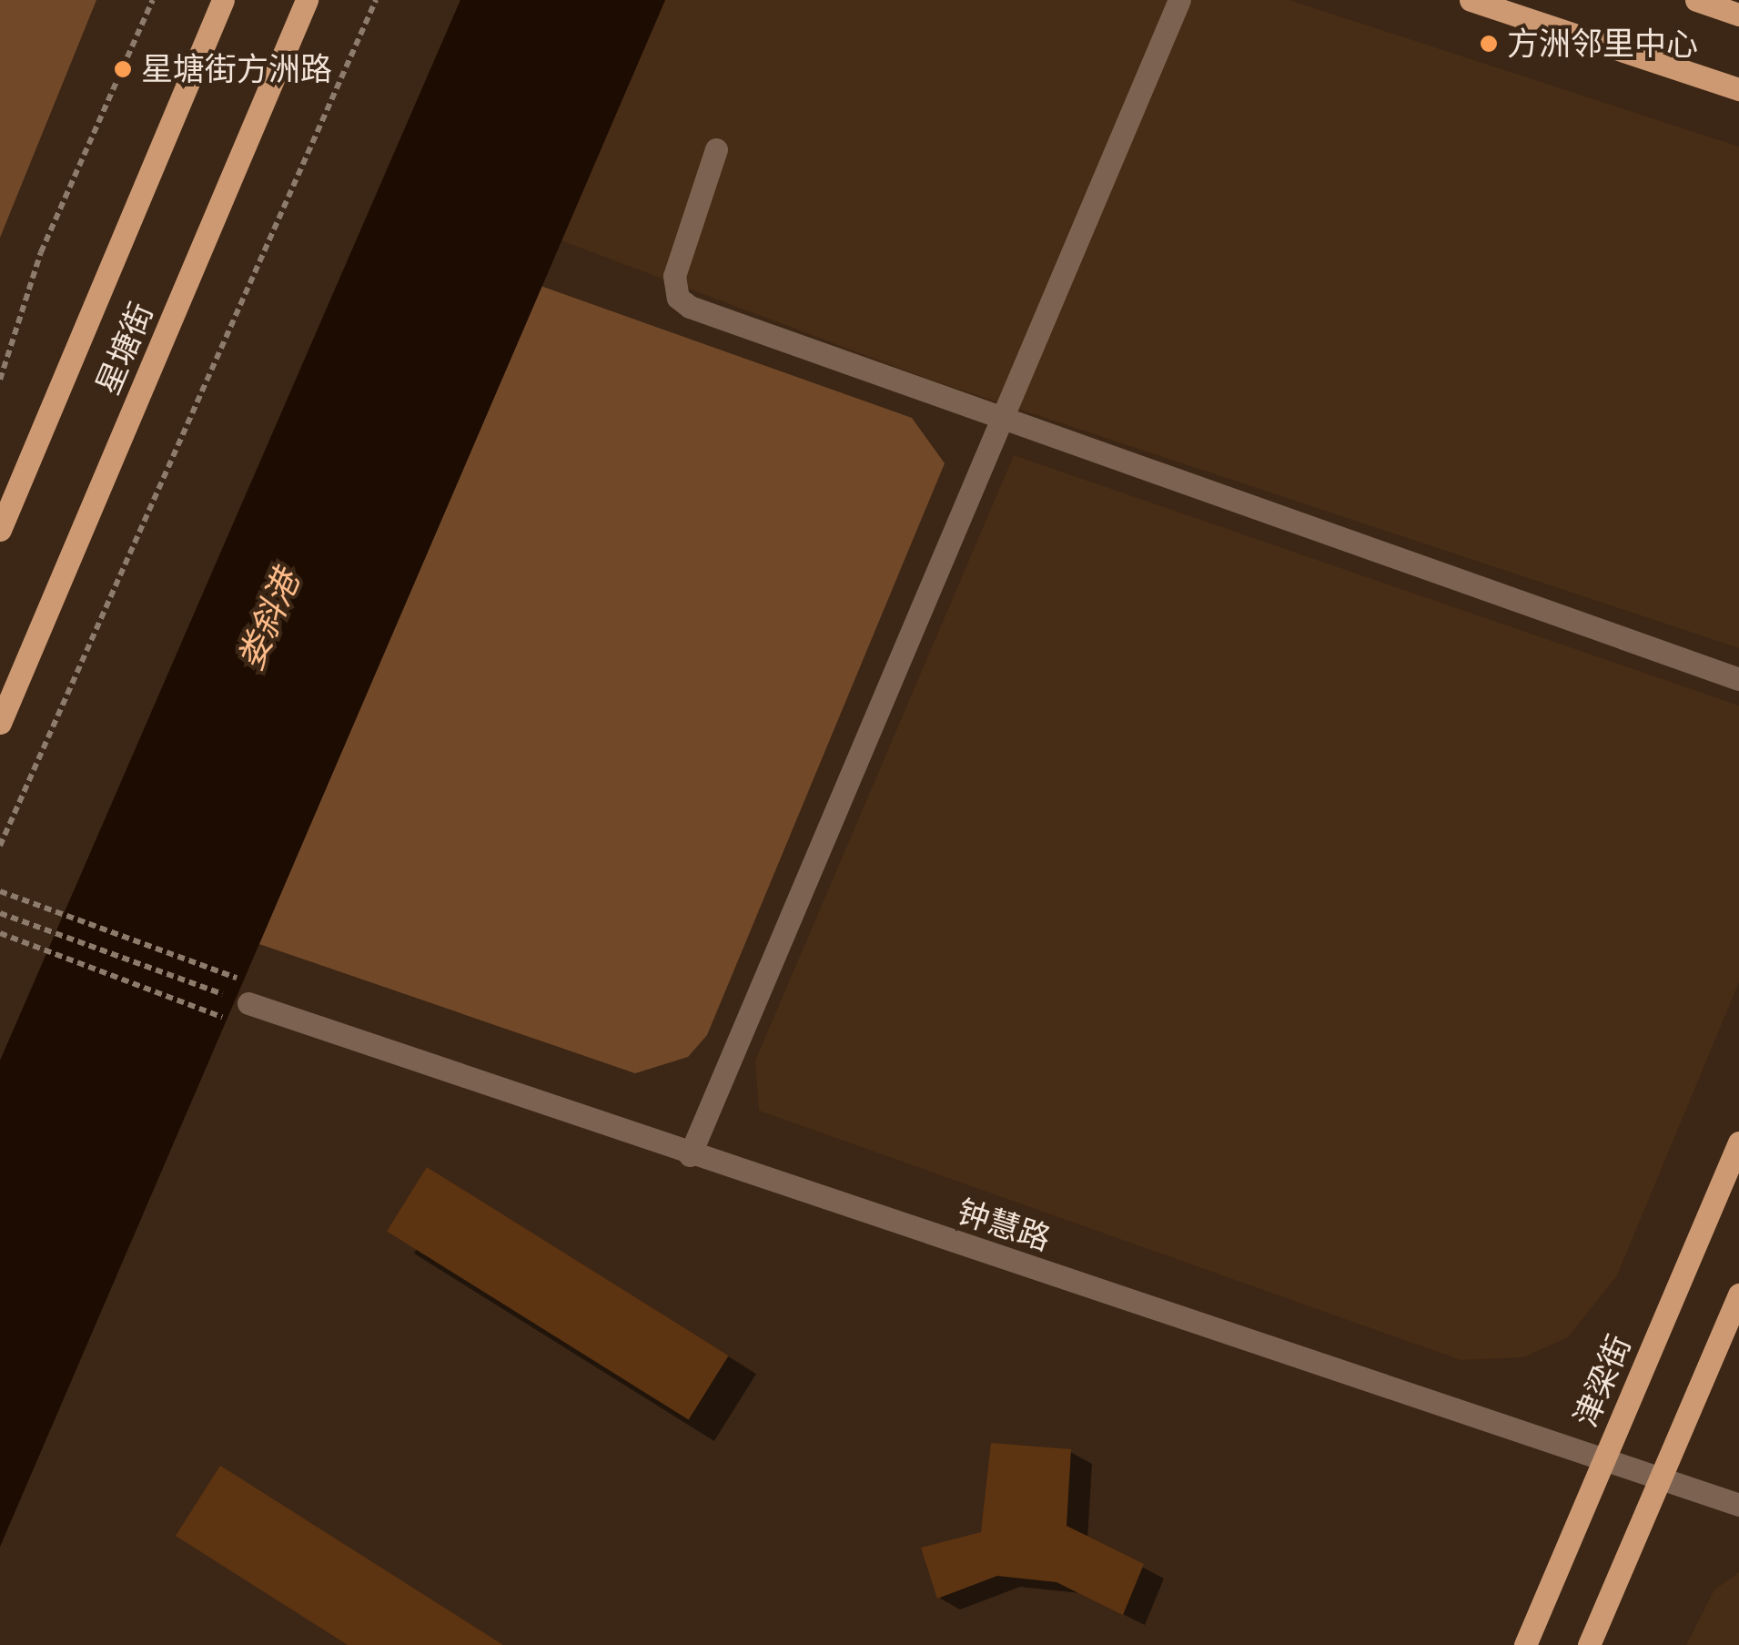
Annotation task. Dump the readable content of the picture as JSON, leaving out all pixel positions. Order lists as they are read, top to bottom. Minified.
{"streets":{"main road":["星塘街","津梁街"],"street":["钟慧路"]},"crossings":[["钟慧路","津梁街"]],"water":["娄斜港"],"places":["方洲邻里中心","星塘街方洲路"]}
